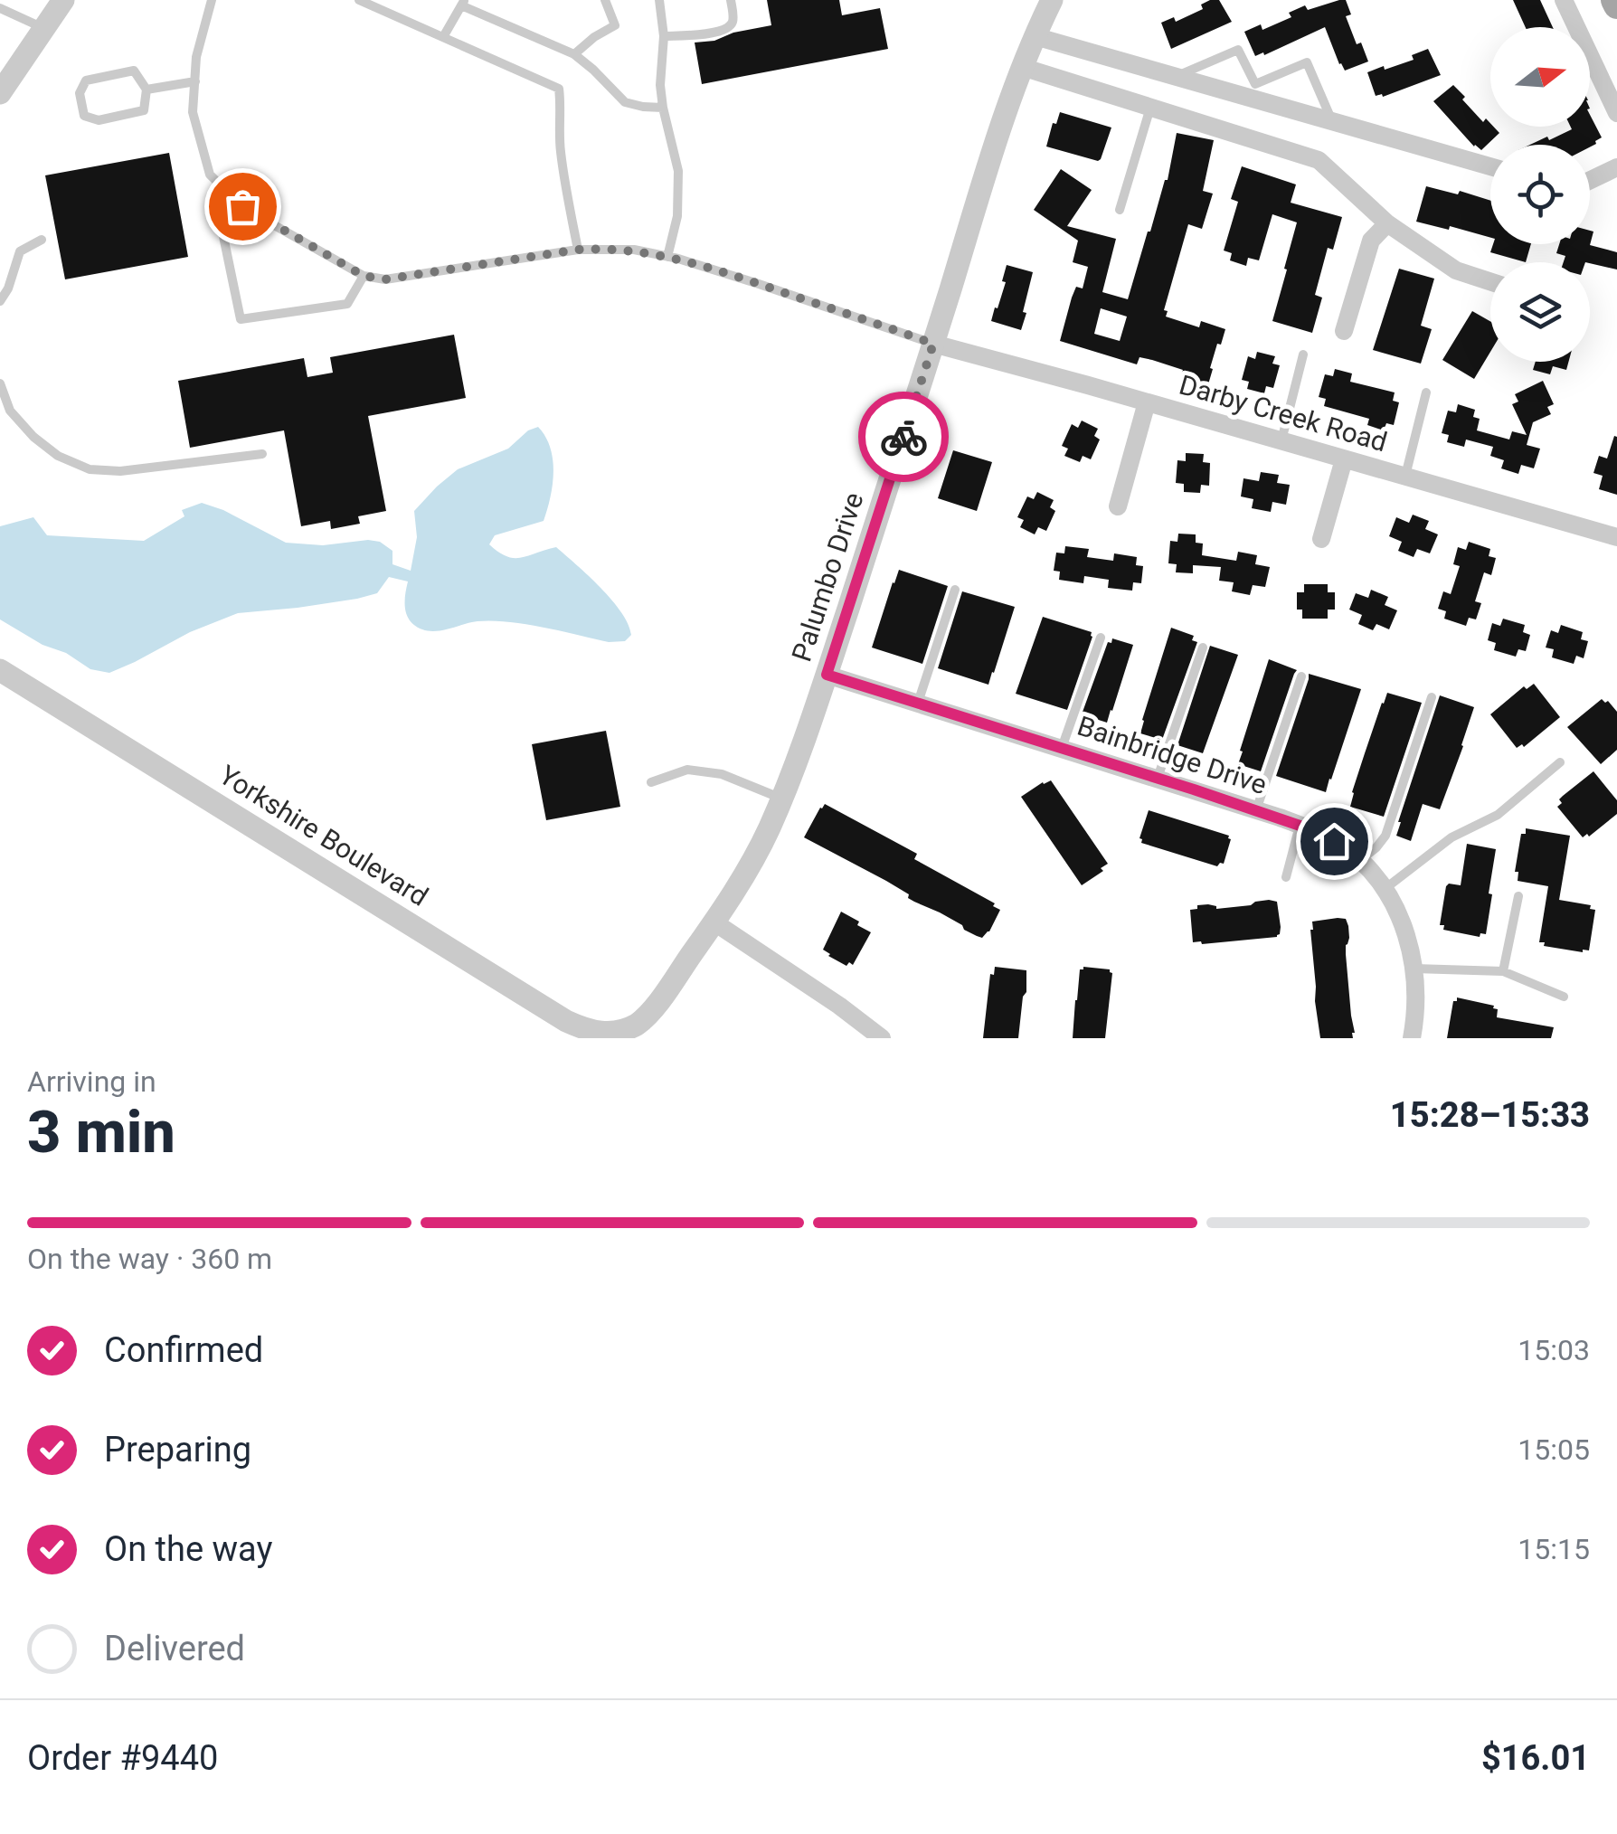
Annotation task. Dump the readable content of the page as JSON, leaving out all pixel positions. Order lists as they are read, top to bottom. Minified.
{"streets":{"street":["Darby Creek Road","Palumbo Drive","Bainbridge Drive","Yorkshire Boulevard"]},"crossings":[["Darby Creek Road","Palumbo Drive"],["Palumbo Drive","Bainbridge Drive"],["Palumbo Drive","Yorkshire Boulevard"]],"north":"right","page":{"heading":["3 min","Arriving in","15:28–15:33"],"panel":["Order #9440","$16.01"],"bar":"On the way · 360 m","list":[["Confirmed","15:03"],["Preparing","15:05"],["On the way","15:15"],"Delivered"]}}
